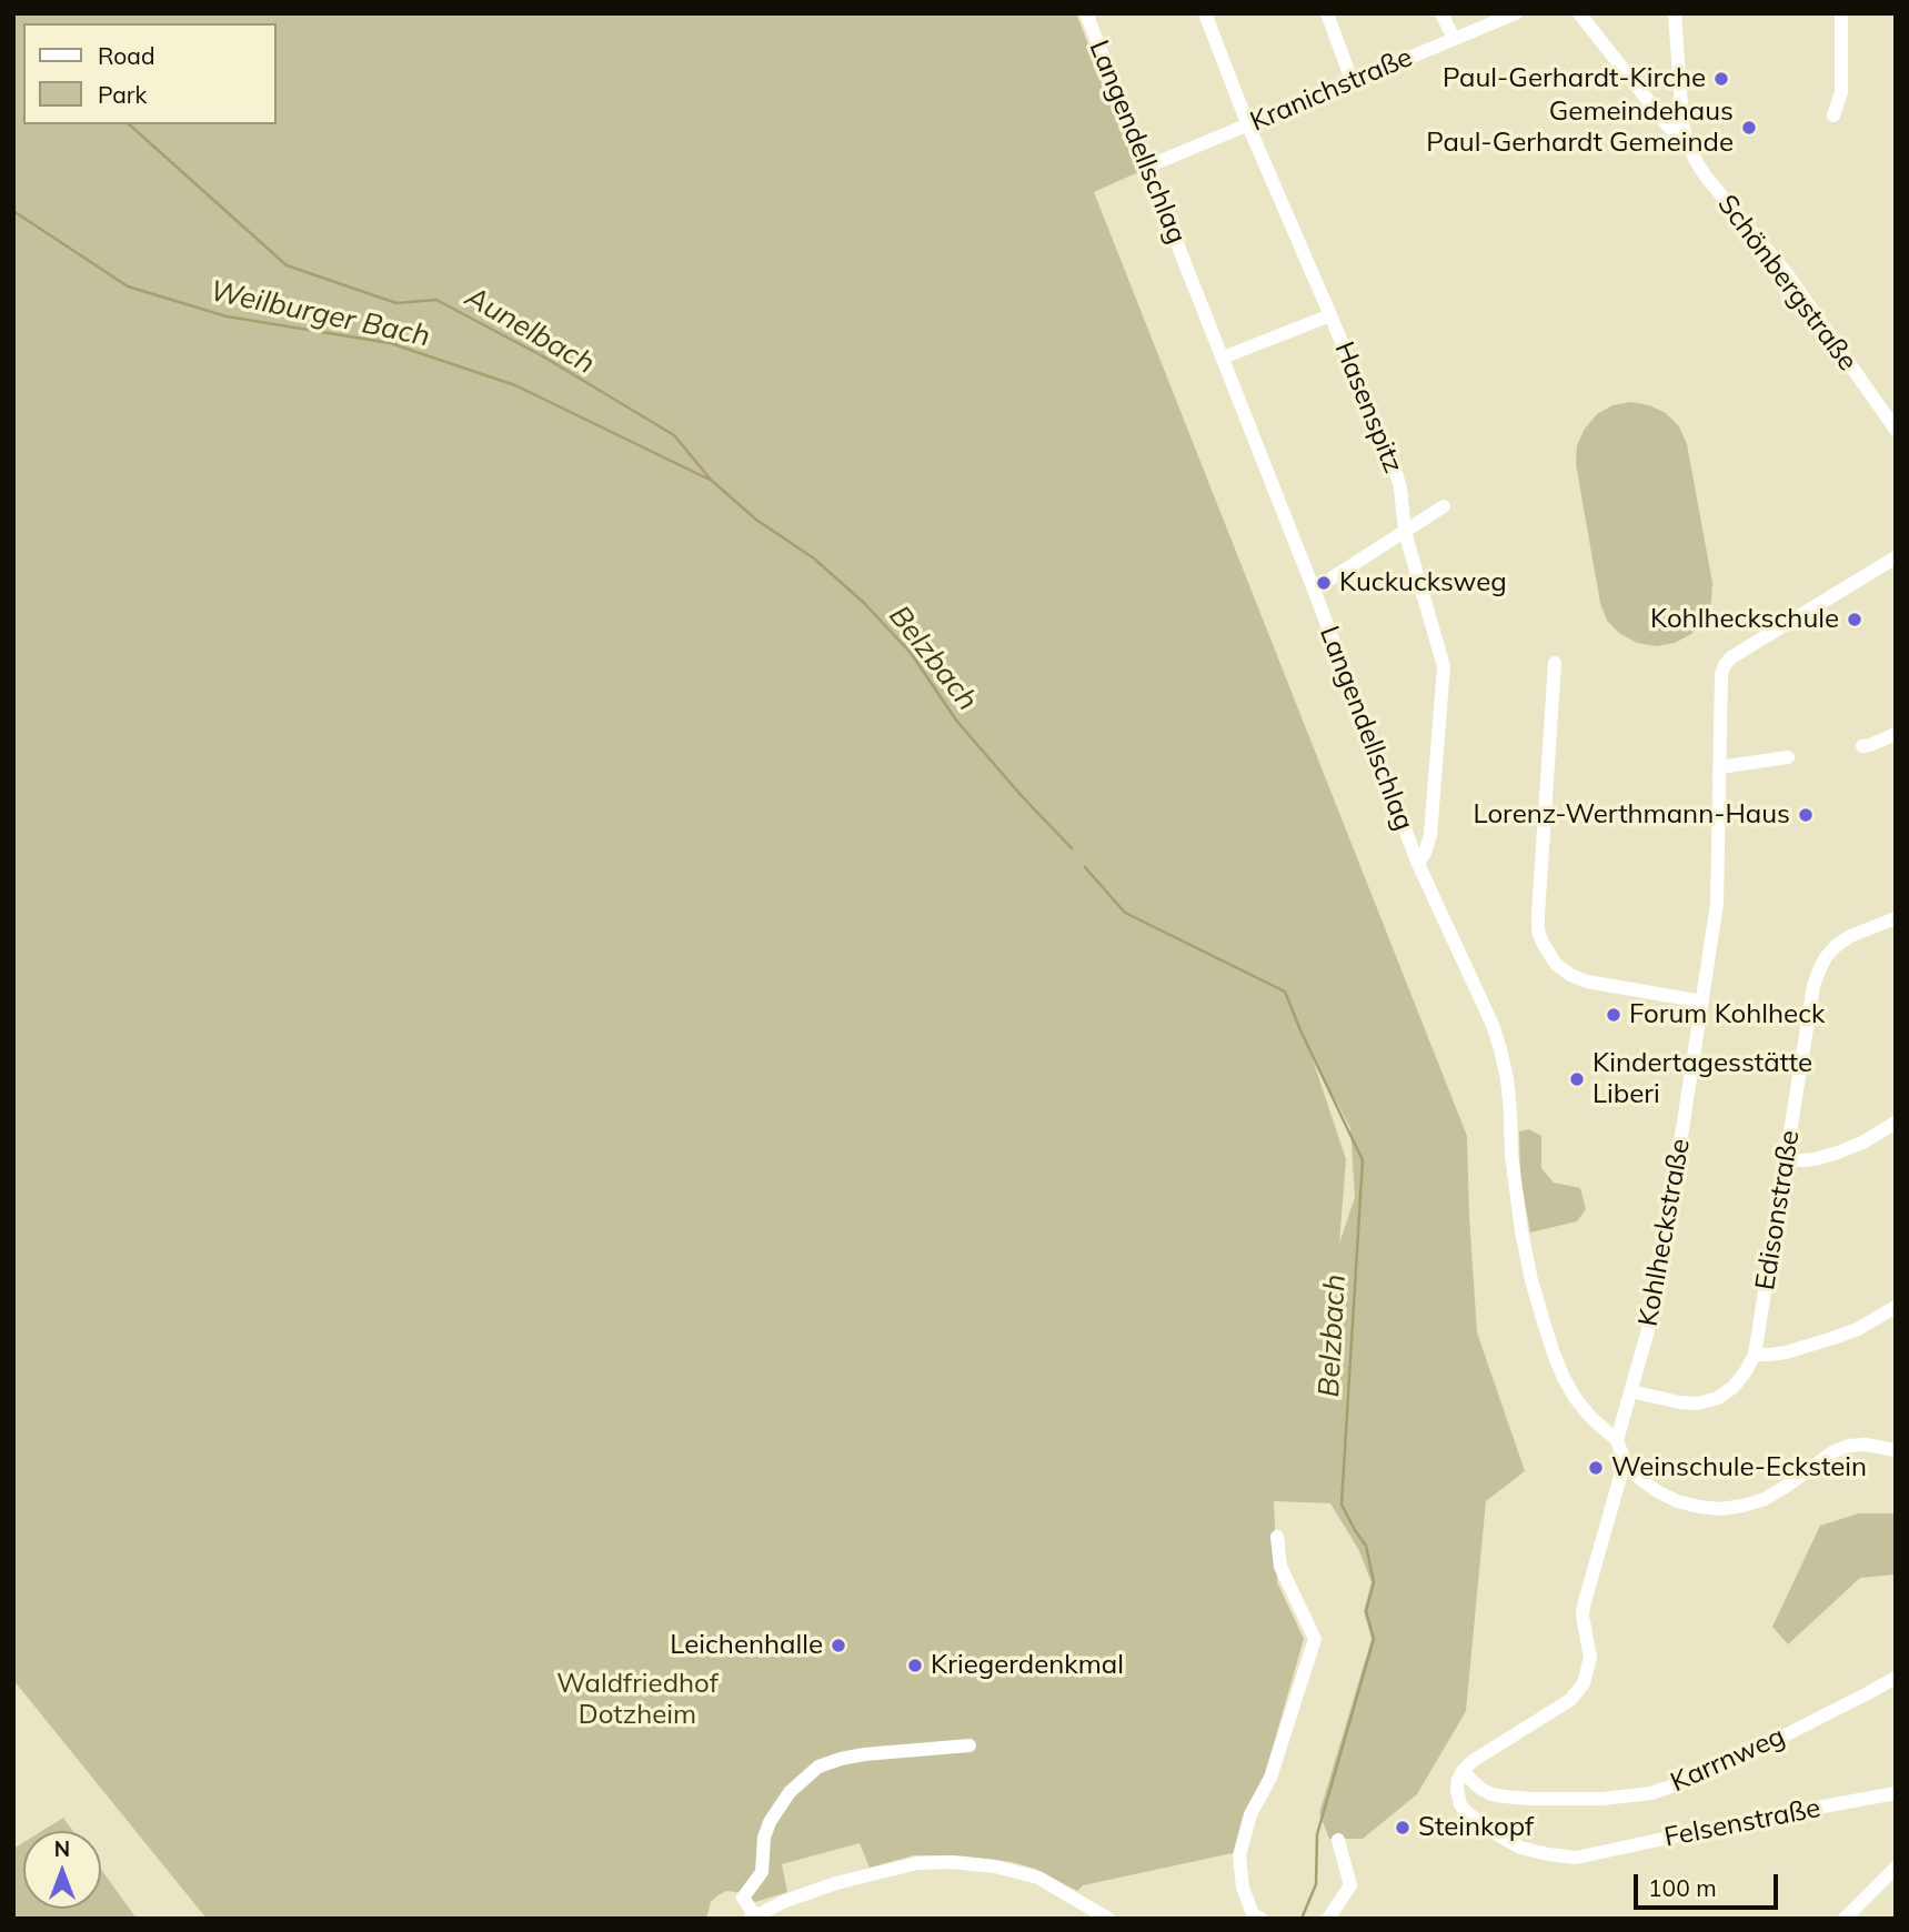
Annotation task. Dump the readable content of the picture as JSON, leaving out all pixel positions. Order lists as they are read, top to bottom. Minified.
{"streets":{"street":["Kranichstraße","Langendellschlag","Schönbergstraße","Hasenspitz","Edisonstraße","Kohlheckstraße","Karrnweg","Felsenstraße"]},"crossings":[["Kranichstraße","Langendellschlag"],["Kranichstraße","Hasenspitz"],["Langendellschlag","Hasenspitz"],["Langendellschlag","Kohlheckstraße"],["Edisonstraße","Kohlheckstraße"],["Karrnweg","Felsenstraße"]],"water":["Weilburger Bach","Aunelbach","Belzbach"],"parks":["Waldfriedhof Dotzheim"],"places":["Paul-Gerhardt-Kirche","Gemeindehaus Paul-Gerhardt Gemeinde","Kuckucksweg","Kohlheckschule","Lorenz-Werthmann-Haus","Forum Kohlheck","Kindertagesstätte Liberi","Weinschule-Eckstein","Leichenhalle","Kriegerdenkmal","Steinkopf"],"legend":["Road","Park"],"scale_bar":"100 m","north":"top"}
